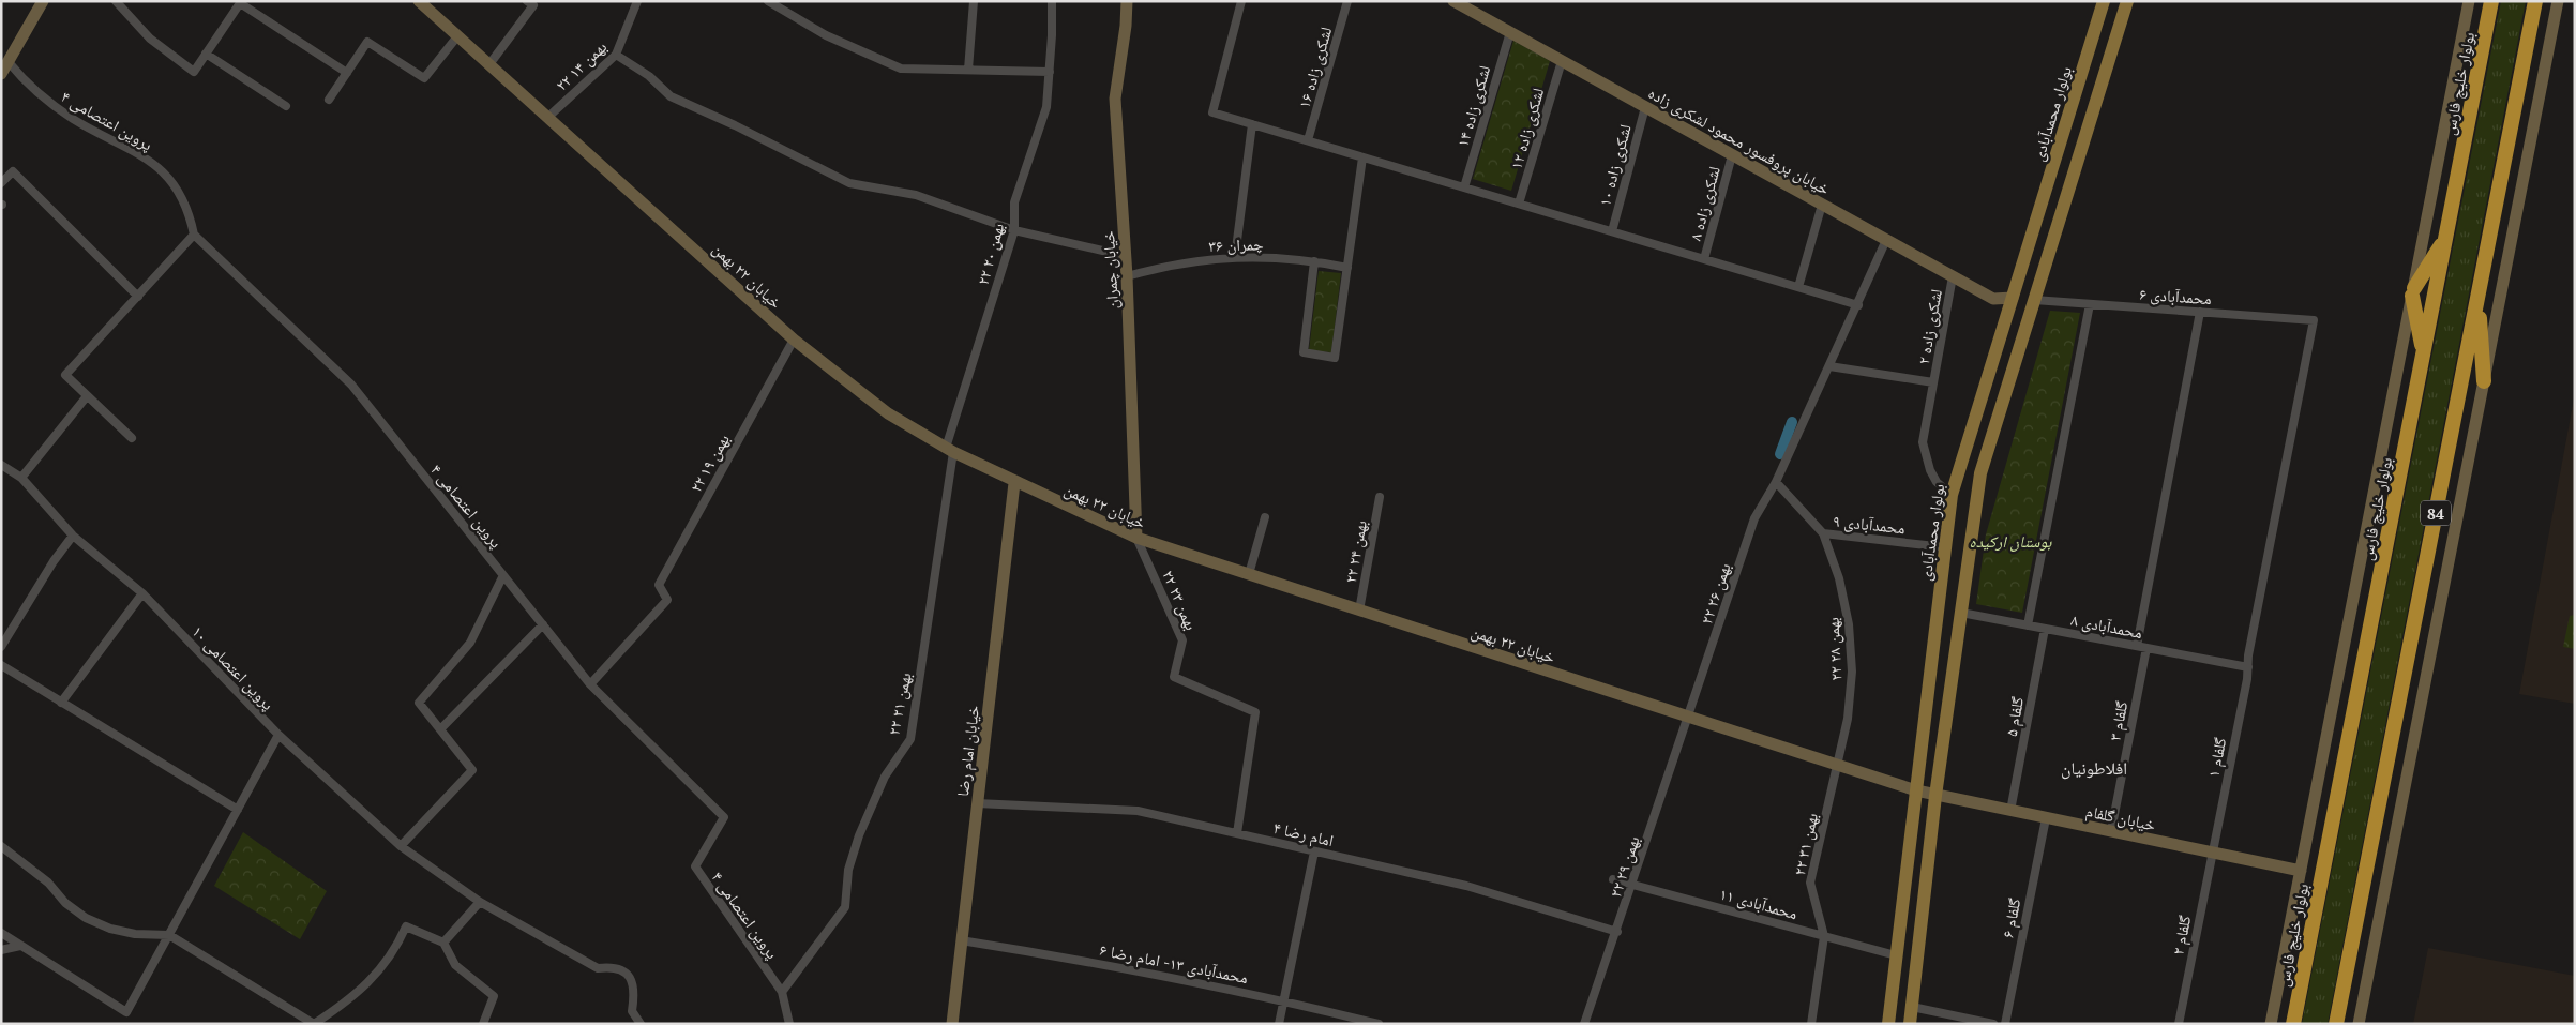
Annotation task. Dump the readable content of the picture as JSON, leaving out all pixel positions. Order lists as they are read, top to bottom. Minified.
{"streets":{"highway":["بولوار خلیج فارس","84"],"main road":["بولوار محمدآبادی"],"street":["۲۲ بهمن ۱۴","لشکری زاده ١۶","لشکری زاده ١۴","پروین اعتصامی ۴","لشکری زاده ١٢","خیابان پروفسور محمود لشکری زاده","لشکری زاده ١٠","لشکری زاده ٨","چمران ۳۶","۲۲ بهمن ۲۰","خیابان چمران","خیابان ۲۲ بهمن","محمدآبادی ۶","لشکری زاده ۲","۲۲ بهمن ۱۹","محمدآبادی ۹","۲۲ بهمن ۲۴","۲۲ بهمن ۲۶","۲۲ بهمن ۲۳","محمدآبادی ۸","۲۲ بهمن ۲۸","پروین اعتصامی ۱۰","۲۲ بهمن ۲۱","گلفام ۵","گلفام ۳","خیابان امام رضا","گلفام ۱","خیابان گلفام","امام رضا ۴","۲۲ بهمن ۳۱","۲۲ بهمن ۲۹","محمدآبادی ۱۱","گلفام ۶","گلفام ۲","محمدآبادی ۱۳- امام رضا ۶"]},"crossings":[["۲۲ بهمن ۱۴","خیابان ۲۲ بهمن"],["لشکری زاده ١۴","خیابان پروفسور محمود لشکری زاده"],["بولوار محمدآبادی","خیابان پروفسور محمود لشکری زاده"],["بولوار محمدآبادی","خیابان ۲۲ بهمن"],["بولوار محمدآبادی","لشکری زاده ۲"],["بولوار محمدآبادی","محمدآبادی ۹"],["بولوار محمدآبادی","محمدآبادی ۱۱"],["پروین اعتصامی ۴","۲۲ بهمن ۱۹"],["پروین اعتصامی ۴","۲۲ بهمن ۲۱"],["لشکری زاده ١٢","خیابان پروفسور محمود لشکری زاده"],["خیابان پروفسور محمود لشکری زاده","لشکری زاده ١٠"],["خیابان پروفسور محمود لشکری زاده","لشکری زاده ٨"],["خیابان پروفسور محمود لشکری زاده","لشکری زاده ۲"],["خیابان پروفسور محمود لشکری زاده","۲۲ بهمن ۲۶"],["چمران ۳۶","خیابان چمران"],["۲۲ بهمن ۲۰","خیابان ۲۲ بهمن"],["۲۲ بهمن ۲۰","۲۲ بهمن ۲۱"],["خیابان چمران","خیابان ۲۲ بهمن"],["خیابان چمران","۲۲ بهمن ۲۳"],["خیابان ۲۲ بهمن","۲۲ بهمن ۱۹"],["خیابان ۲۲ بهمن","۲۲ بهمن ۲۴"],["خیابان ۲۲ بهمن","۲۲ بهمن ۲۶"],["خیابان ۲۲ بهمن","۲۲ بهمن ۲۳"],["خیابان ۲۲ بهمن","۲۲ بهمن ۲۸"],["خیابان ۲۲ بهمن","۲۲ بهمن ۲۱"],["خیابان ۲۲ بهمن","خیابان امام رضا"],["خیابان ۲۲ بهمن","خیابان گلفام"],["خیابان ۲۲ بهمن","۲۲ بهمن ۳۱"],["خیابان ۲۲ بهمن","۲۲ بهمن ۲۹"],["محمدآبادی ۶","گلفام ۱"],["محمدآبادی ۹","۲۲ بهمن ۲۸"],["۲۲ بهمن ۲۶","۲۲ بهمن ۲۹"],["۲۲ بهمن ۲۳","امام رضا ۴"],["محمدآبادی ۸","گلفام ۵"],["محمدآبادی ۸","گلفام ۳"],["محمدآبادی ۸","گلفام ۱"],["۲۲ بهمن ۲۸","۲۲ بهمن ۳۱"],["گلفام ۵","خیابان گلفام"],["گلفام ۳","خیابان گلفام"],["خیابان امام رضا","امام رضا ۴"],["خیابان امام رضا","محمدآبادی ۱۳- امام رضا ۶"],["گلفام ۱","خیابان گلفام"],["گلفام ۱","گلفام ۲"],["خیابان گلفام","گلفام ۶"],["خیابان گلفام","گلفام ۲"],["امام رضا ۴","۲۲ بهمن ۲۹"],["۲۲ بهمن ۳۱","محمدآبادی ۱۱"],["۲۲ بهمن ۲۹","محمدآبادی ۱۱"]],"districts":["افلاطونیان"],"parks":["بوستان ارکیده"]}
